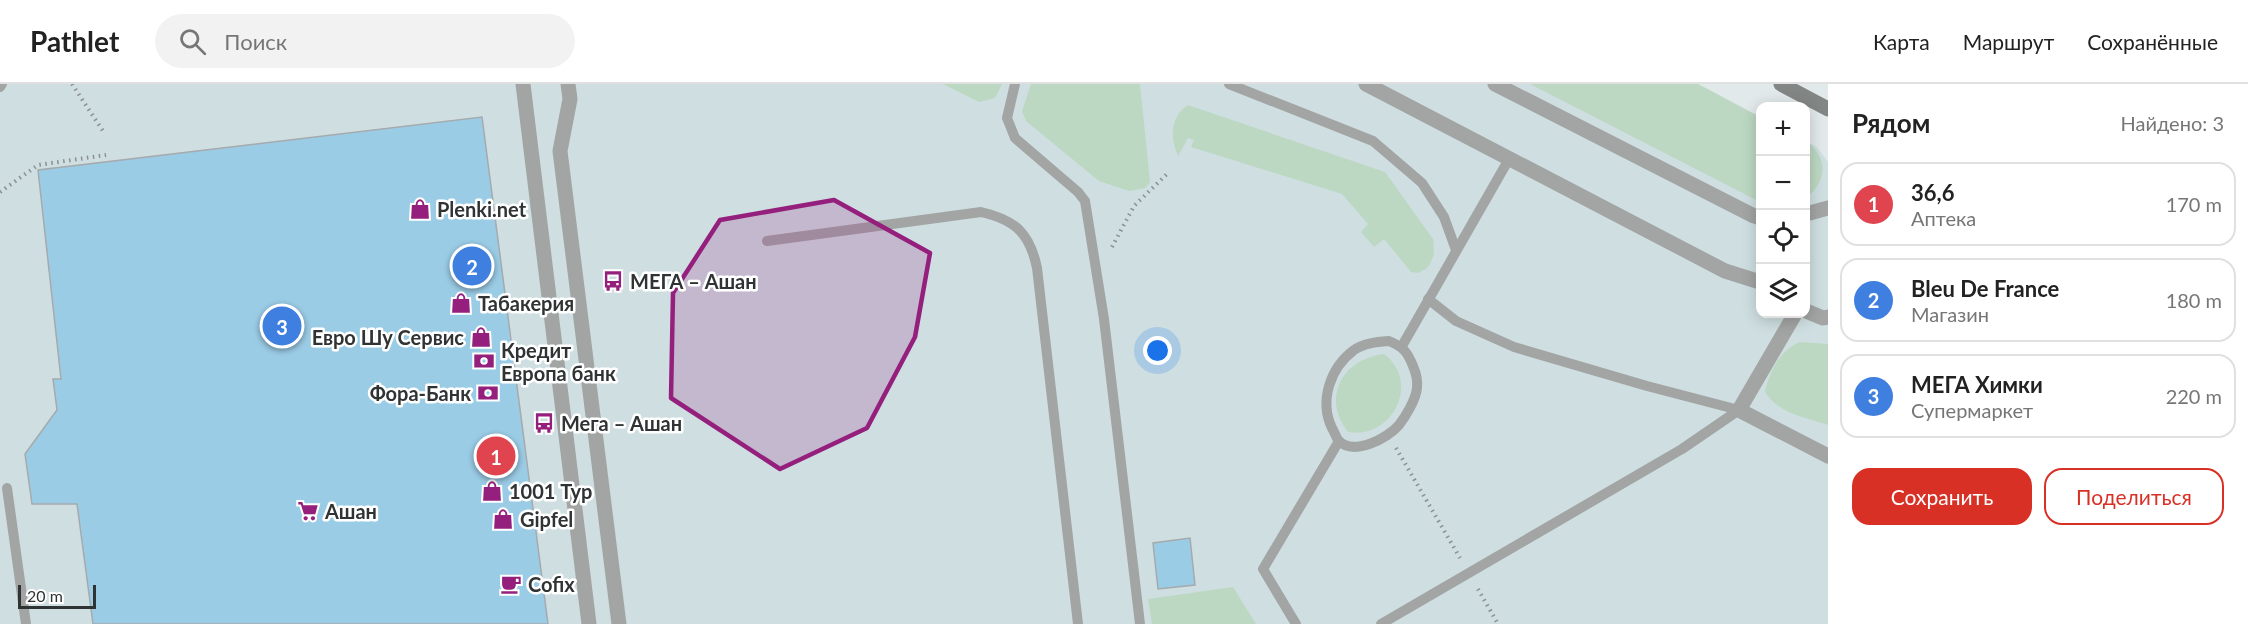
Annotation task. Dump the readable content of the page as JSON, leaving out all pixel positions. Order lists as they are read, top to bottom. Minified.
{"places":{"shop":["Plenki.net","Табакерия","Евро Шу Сервис","1001 Тур","Gipfel"],"bus stop":["МЕГА – Ашан","Мега – Ашан"],"bank":["Кредит Европа банк","Фора-Банк"],"supermarket":["Ашан"],"cafe":["Cofix"]},"scale_bar":"20 m","page":{"header":"Pathlet","search":"Поиск","nav":["Карта","Маршрут","Сохранённые"],"heading":["Рядом","Найдено: 3"],"map_buttons":["+","−"],"list":[{"mark":"1","name":"36,6","note":"Аптека","value":"170 m"},{"mark":"2","name":"Bleu De France","note":"Магазин","value":"180 m"},{"mark":"3","name":"МЕГА Химки","note":"Супермаркет","value":"220 m"}],"pins":["2","3","1"],"buttons":["Сохранить","Поделиться"],"scale":"20 m"}}
